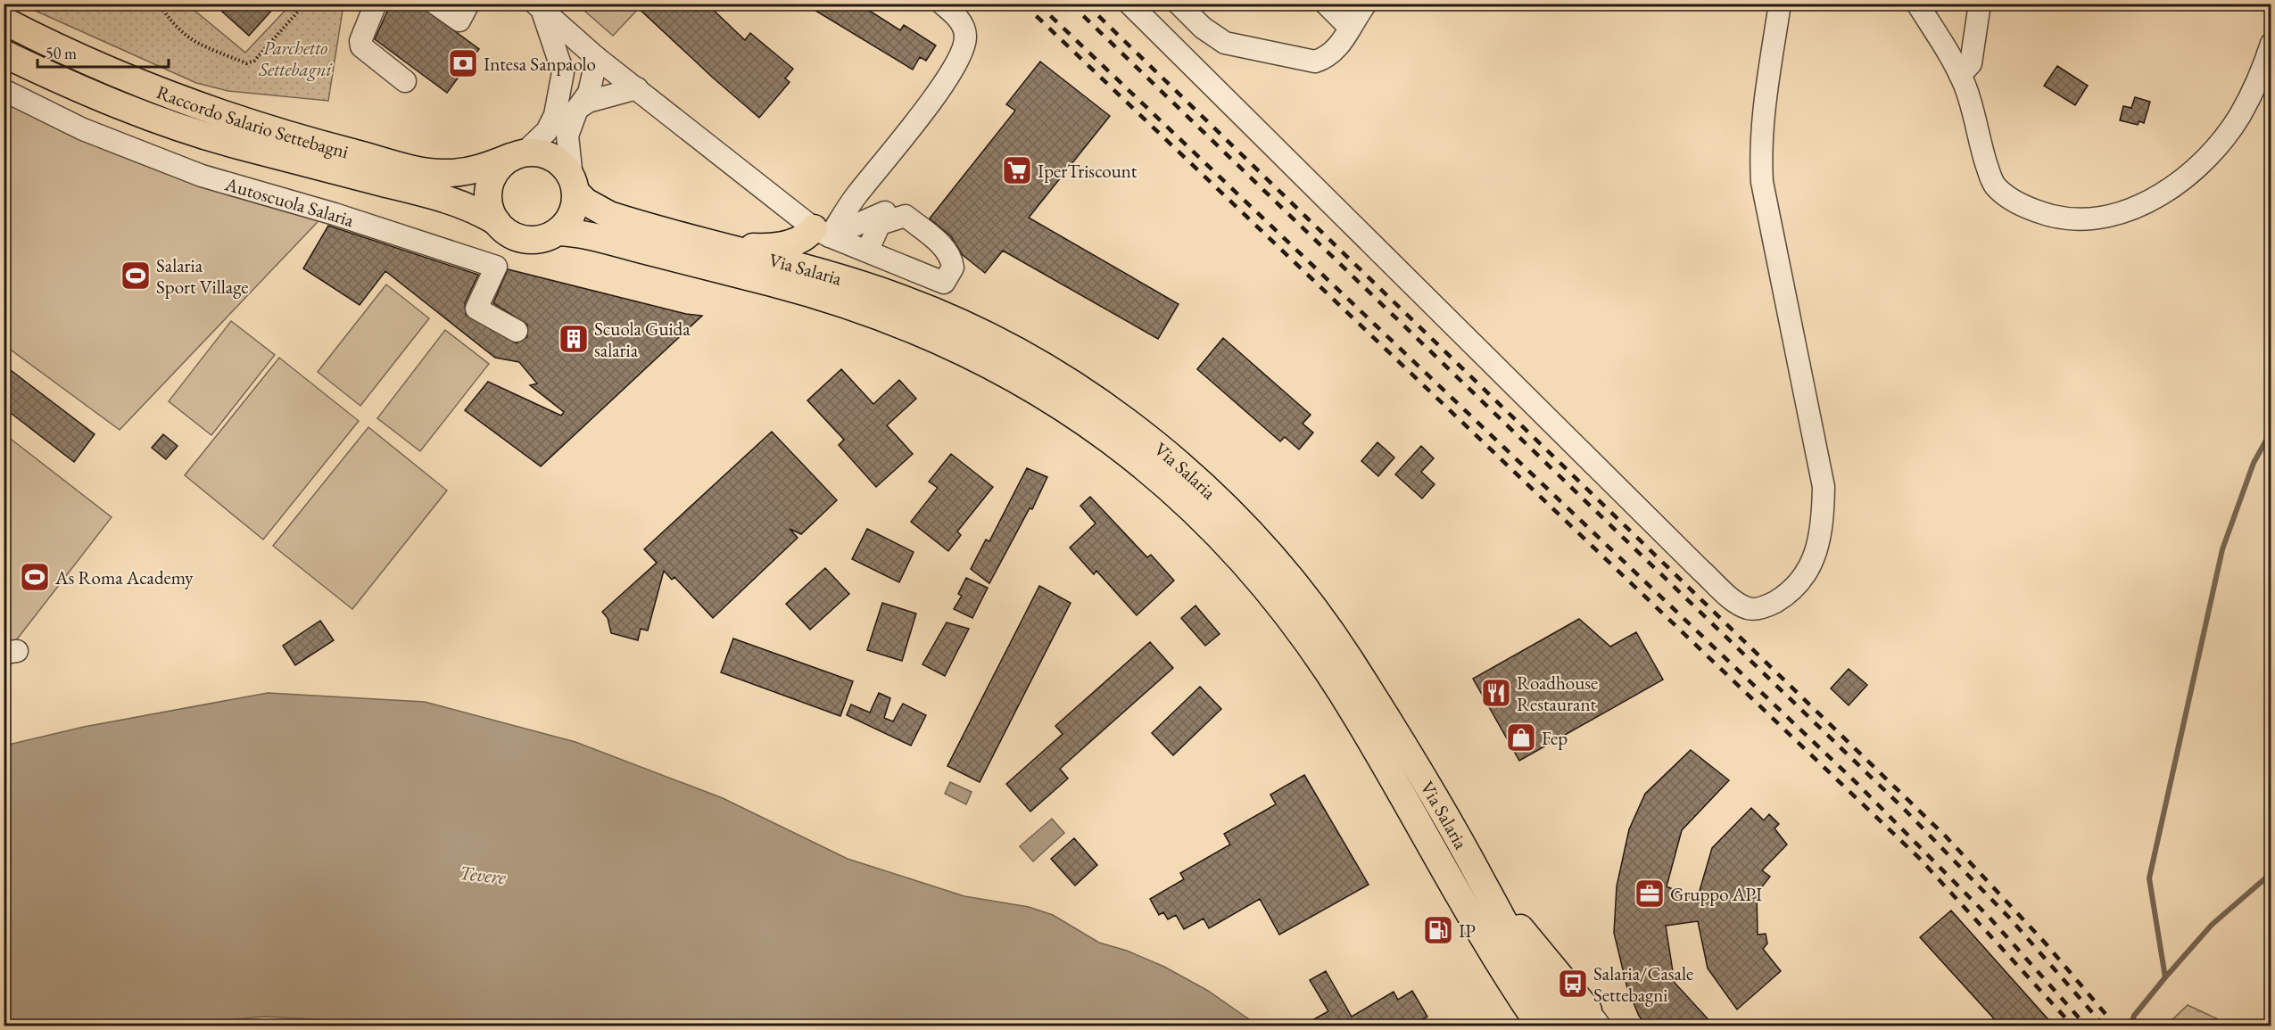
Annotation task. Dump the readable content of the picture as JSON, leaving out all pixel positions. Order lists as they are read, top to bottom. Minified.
{"streets":{"main road":["Raccordo Salario Settebagni","Via Salaria"],"street":["Autoscuola Salaria"]},"crossings":[["Raccordo Salario Settebagni","Via Salaria"]],"water":["Tevere"],"parks":["Parchetto Settebagni"],"places":{"bank":["Intesa Sanpaolo"],"supermarket":["IperTriscount"],"sports":["Salaria Sport Village","As Roma Academy"],"building":["Scuola Guida salaria"],"restaurant":["Roadhouse Restaurant"],"shop":["Fep"],"office":["Gruppo API"],"fuel station":["IP"],"bus stop":["Salaria/Casale Settebagni"]},"scale_bar":"50 m"}
